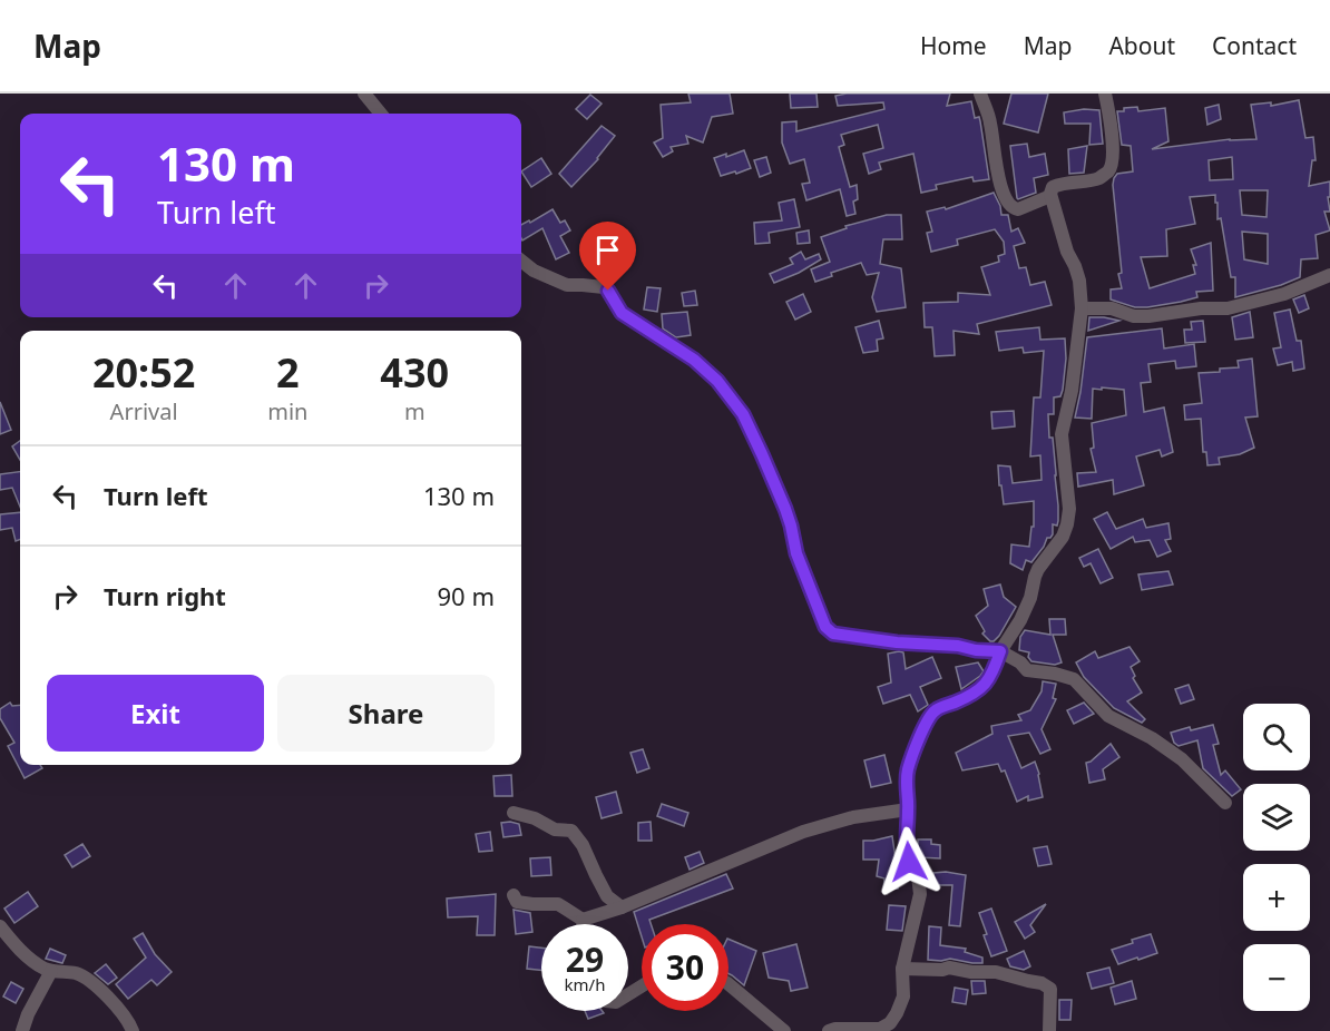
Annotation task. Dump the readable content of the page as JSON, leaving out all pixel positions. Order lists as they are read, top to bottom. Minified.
{"page":{"header":"Map","nav":["Home","Map","About","Contact"],"turn":["130 m","Turn left"],"eta":["20:52","Arrival","2","min","430","m"],"list":[{"name":"Turn left","value":"130 m"},{"name":"Turn right","value":"90 m"}],"buttons":["Exit","Share"],"map_buttons":["+","−"],"speed":"29 km/h","limit":"30"}}
